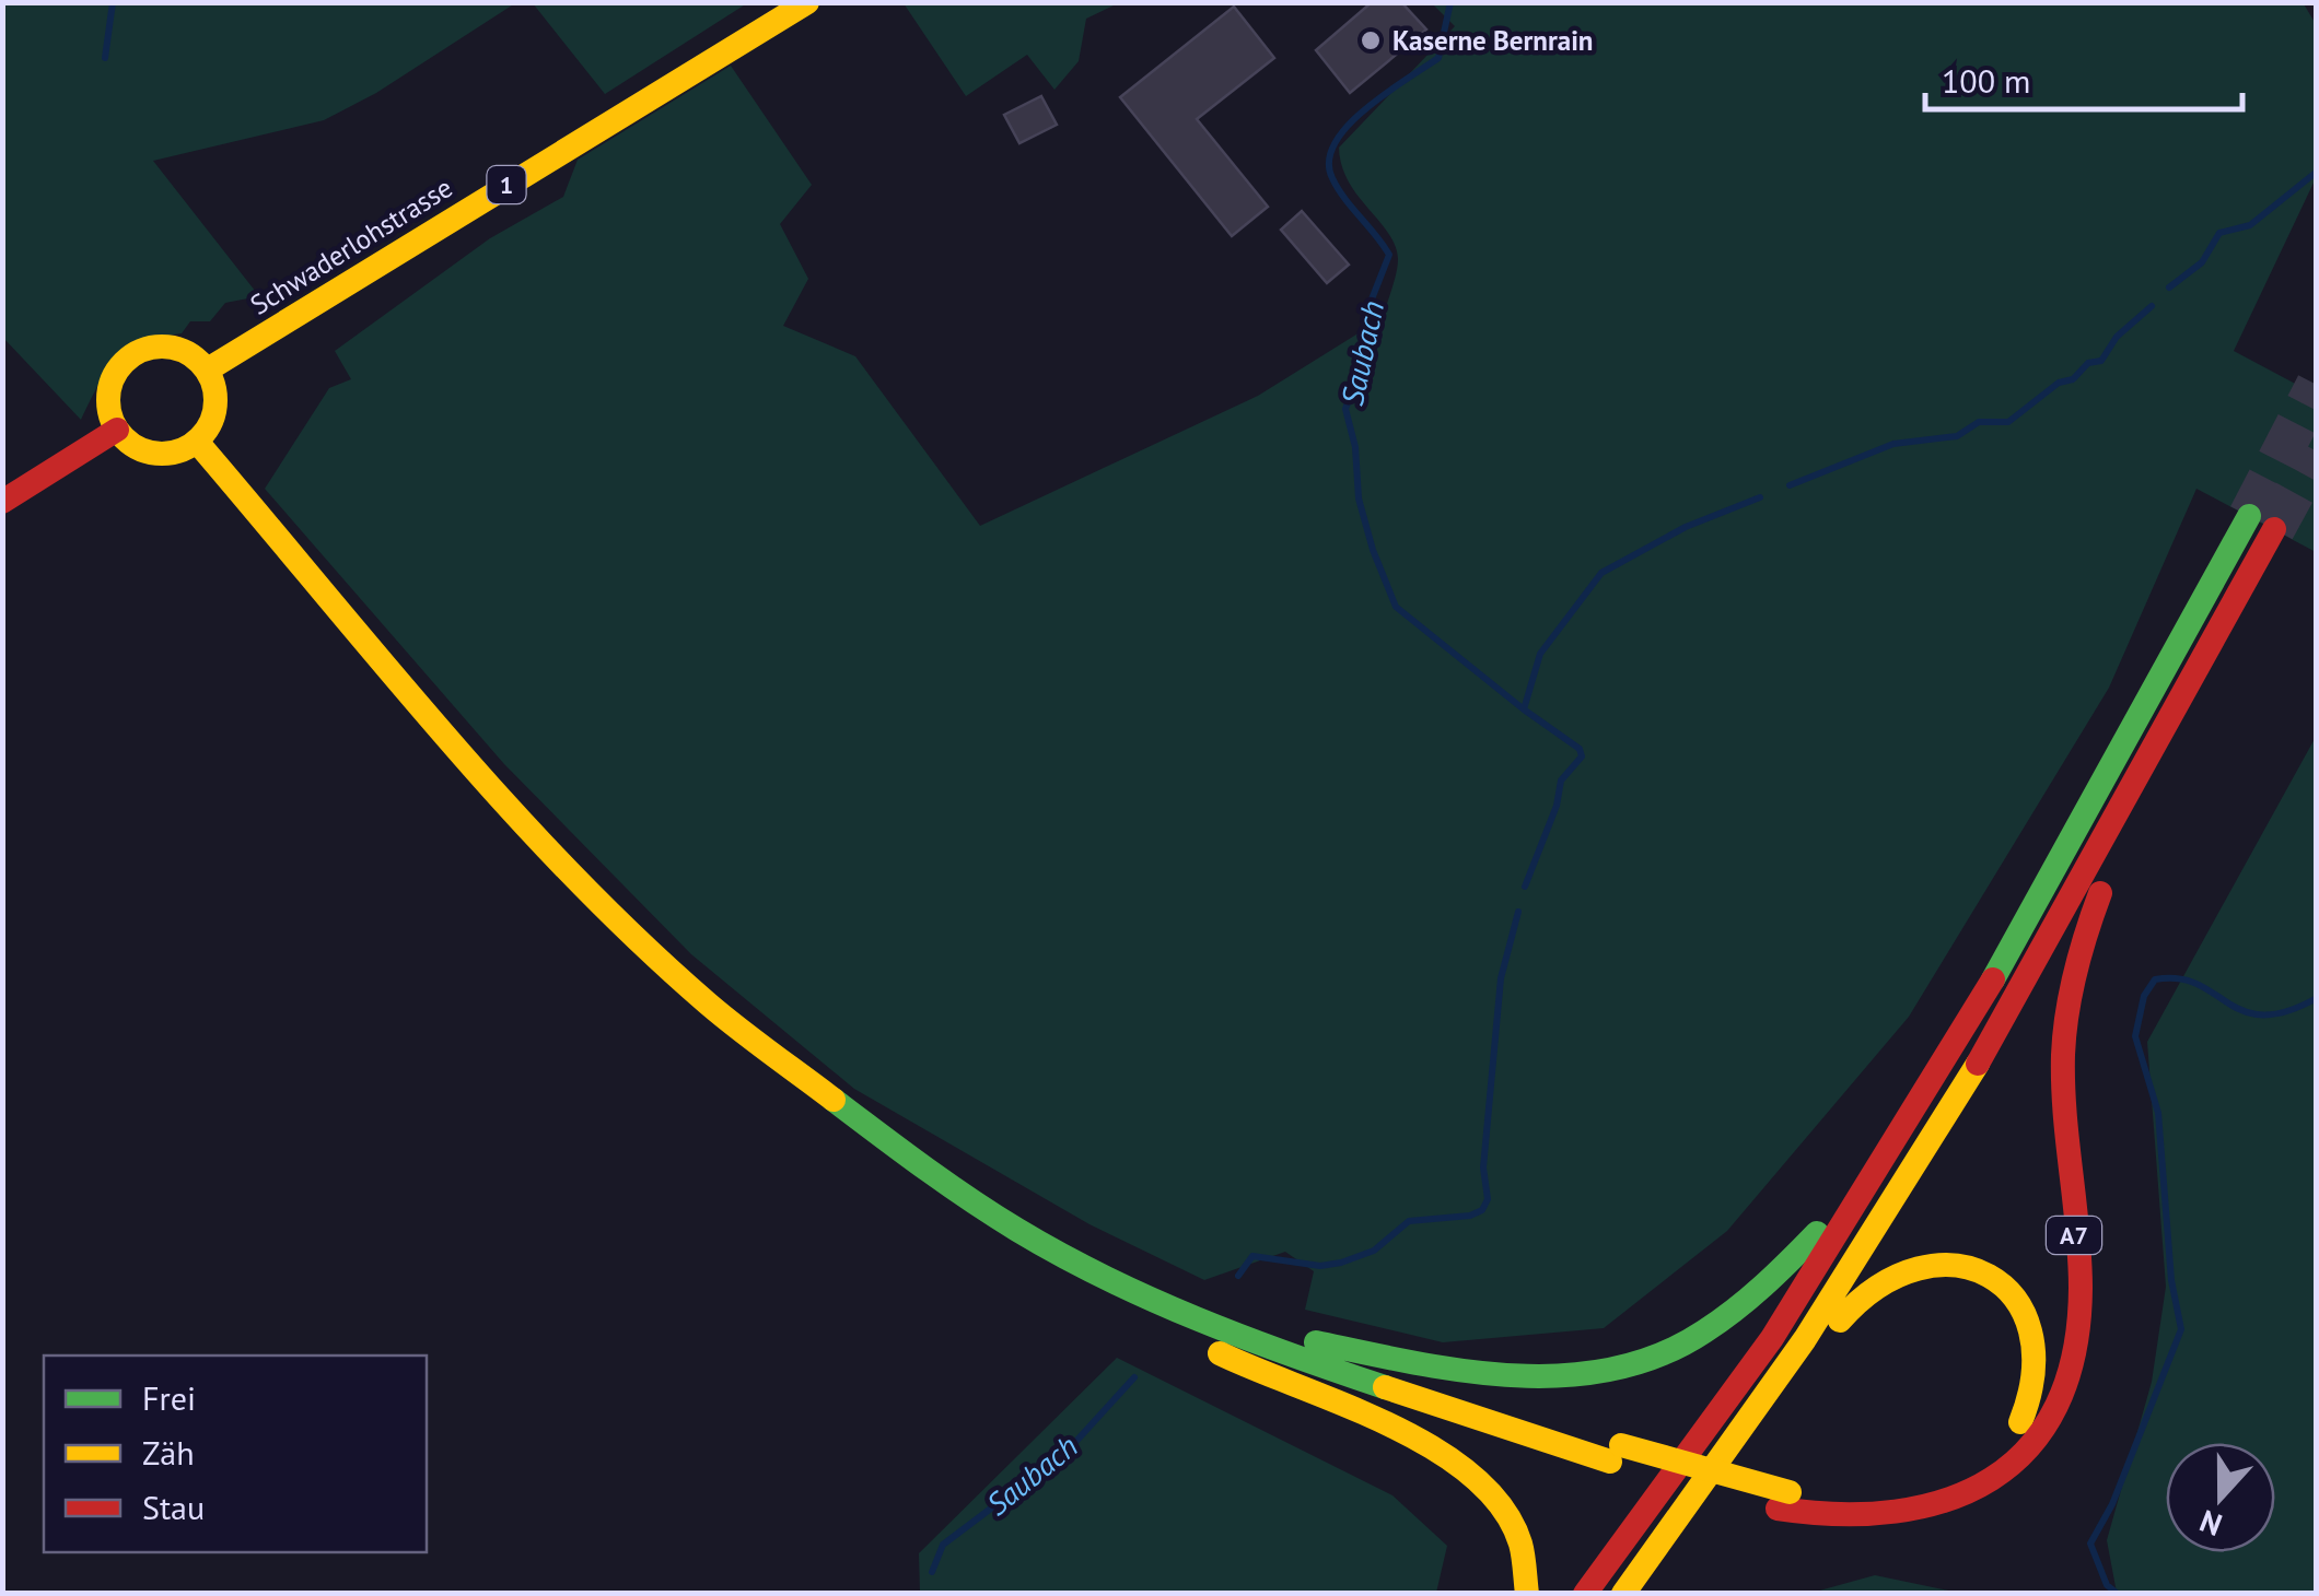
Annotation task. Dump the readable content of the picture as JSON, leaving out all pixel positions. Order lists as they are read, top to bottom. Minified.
{"streets":{"main road":["1","Schwaderlohstrasse","A7"]},"water":["Saubach"],"places":["Kaserne Bernrain"],"legend":["Frei","Zäh","Stau"],"scale_bar":"100 m","north":"bottom"}
